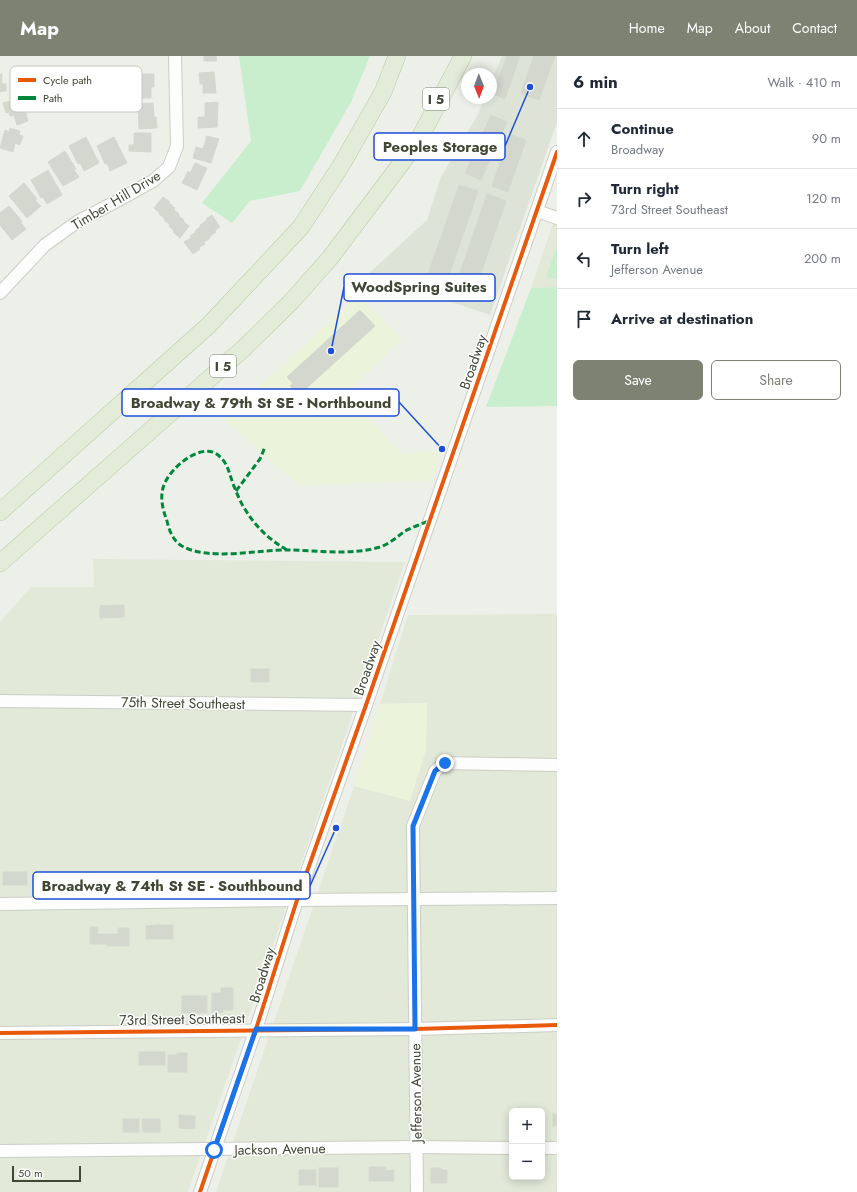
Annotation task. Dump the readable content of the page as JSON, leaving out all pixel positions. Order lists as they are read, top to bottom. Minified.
{"streets":{"highway":["I 5"],"street":["Timber Hill Drive","Broadway","75th Street Southeast","73rd Street Southeast","Jefferson Avenue","Jackson Avenue"]},"crossings":[["Broadway","75th Street Southeast"],["Broadway","73rd Street Southeast"],["Broadway","Jackson Avenue"],["73rd Street Southeast","Jefferson Avenue"],["Jefferson Avenue","Jackson Avenue"]],"places":["Peoples Storage","WoodSpring Suites","Broadway & 79th St SE - Northbound","Broadway & 74th St SE - Southbound"],"legend":["Cycle path","Path"],"scale_bar":"50 m","north":"bottom","page":{"header":"Map","nav":["Home","Map","About","Contact"],"heading":["6 min","Walk · 410 m"],"list":[["Continue","Broadway","90 m"],["Turn right","73rd Street Southeast","120 m"],["Turn left","Jefferson Avenue","200 m"],"Arrive at destination"],"buttons":["Save","Share"],"map_buttons":["+","−"],"scale":"50 m"}}
